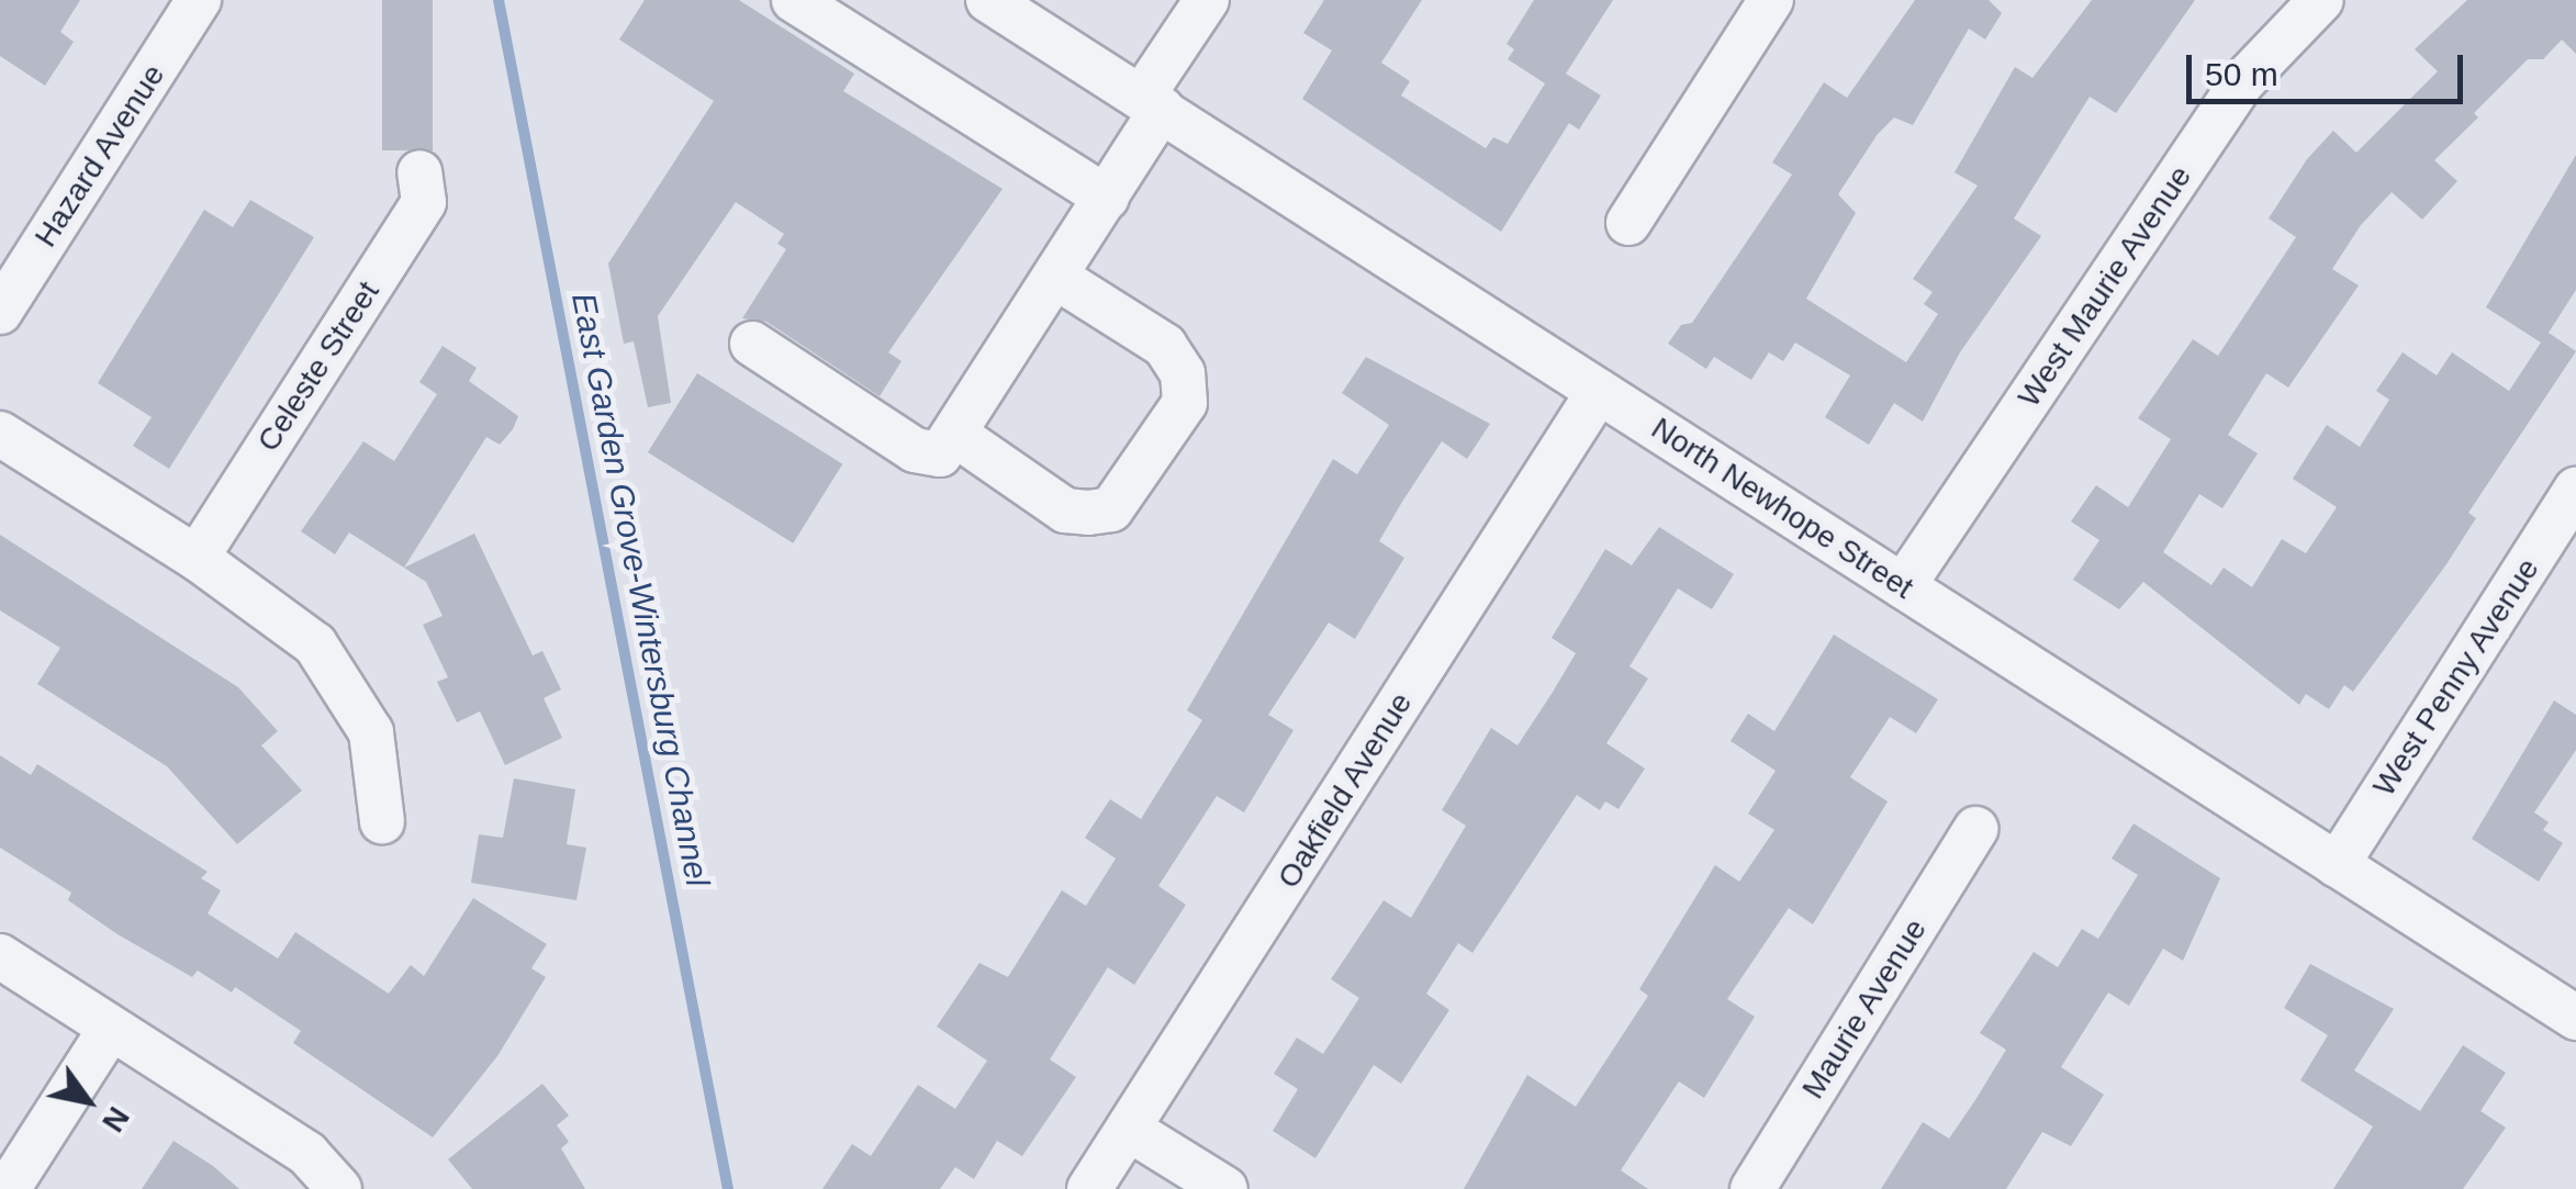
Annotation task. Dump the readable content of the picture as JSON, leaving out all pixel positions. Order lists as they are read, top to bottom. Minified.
{"streets":{"street":["Hazard Avenue","West Maurie Avenue","Celeste Street","North Newhope Street","West Penny Avenue","Oakfield Avenue","Maurie Avenue"]},"crossings":[["West Maurie Avenue","North Newhope Street"],["North Newhope Street","West Penny Avenue"],["North Newhope Street","Oakfield Avenue"]],"water":["East Garden Grove-Wintersburg Channel"],"scale_bar":"50 m","north":"bottom right"}
